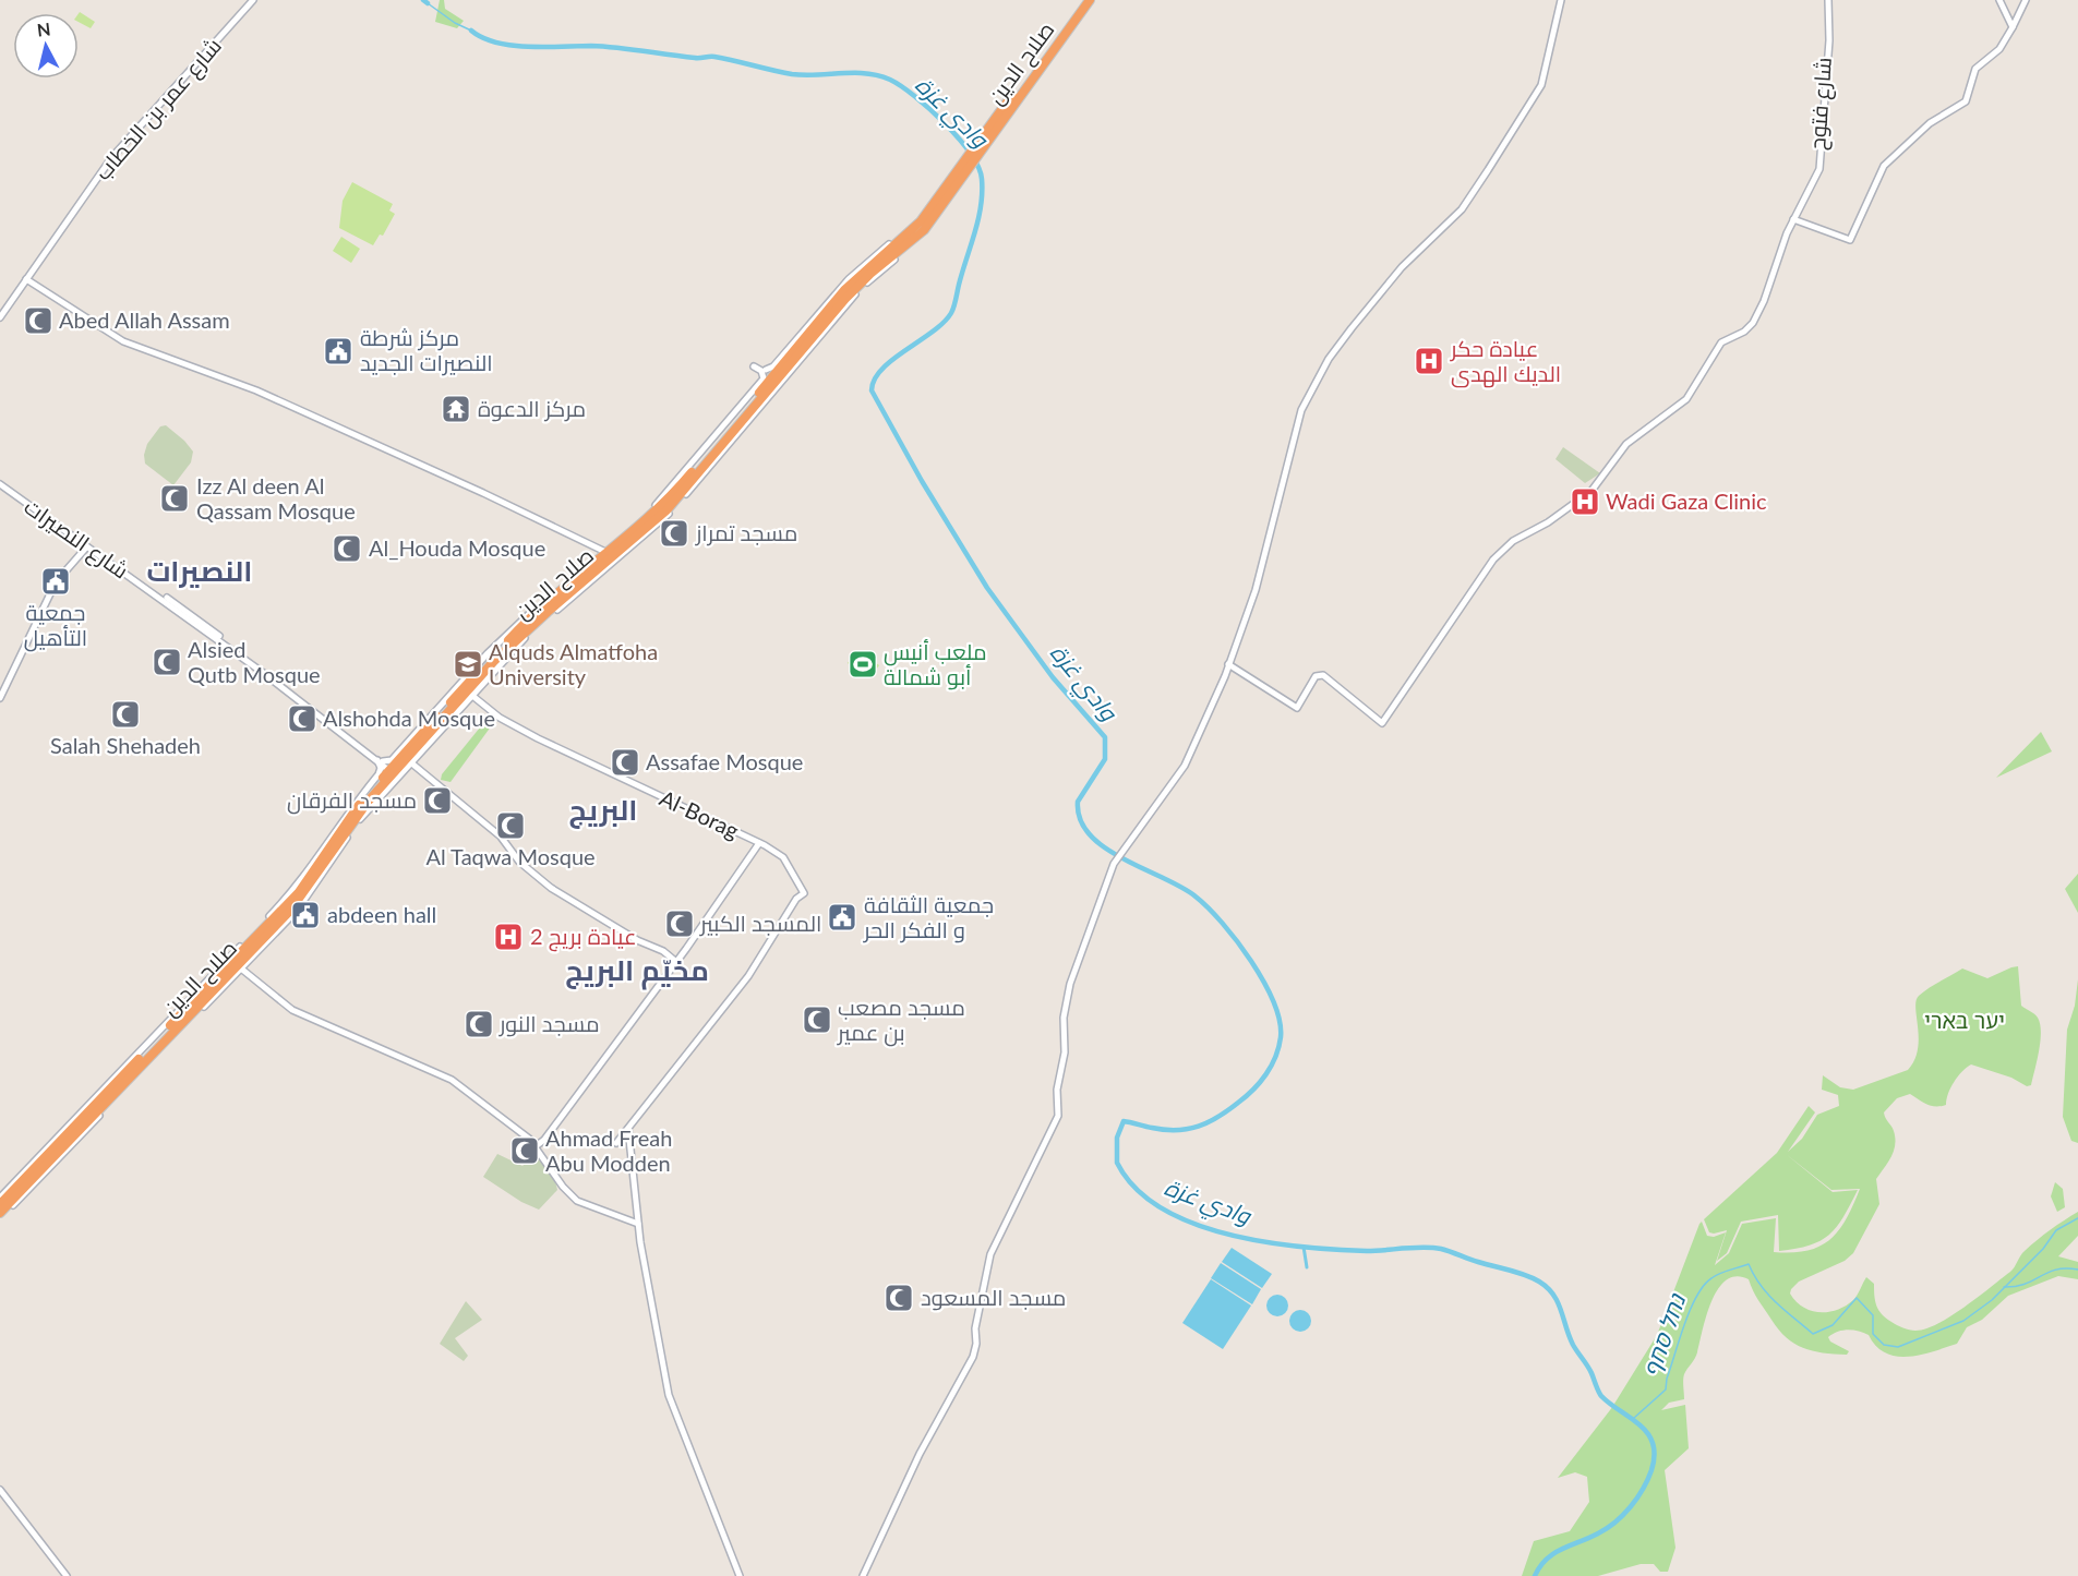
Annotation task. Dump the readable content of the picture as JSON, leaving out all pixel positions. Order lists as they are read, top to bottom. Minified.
{"streets":{"highway":["صلاح الدين"],"street":["شارع عمر بن الخطاب","شارع النصيرات","Al-Borag"]},"crossings":[["صلاح الدين","شارع النصيرات"],["صلاح الدين","Al-Borag"]],"districts":["النصيرات","البريج","مخيّم البريج"],"water":["وادي غزة","נחל סחף"],"parks":["יער בארי"],"places":{"mosque":["Abed Allah Assam","Izz Al deen Al Qassam Mosque","مسجد تمراز","Al_Houda Mosque","Alsied Qutb Mosque","Salah Shehadeh","Alshohda Mosque","Assafae Mosque","مسجد الفرقان","Al Taqwa Mosque","المسجد الكبير","مسجد مصعب بن عمير","مسجد النور","Ahmad Freah Abu Modden","مسجد المسعود"],"public building":["مركز شرطة النصيرات الجديد","جمعية التأهيل","abdeen hall","جمعية الثقافة و الفكر الحر"],"hospital":["عيادة حكر الديك الهدى","Wadi Gaza Clinic","عيادة بريج 2"],"temple":["مركز الدعوة"],"school or university":["Alquds Almatfoha University"],"sports":["ملعب أنيس أبو شمالة"]},"north":"top"}
